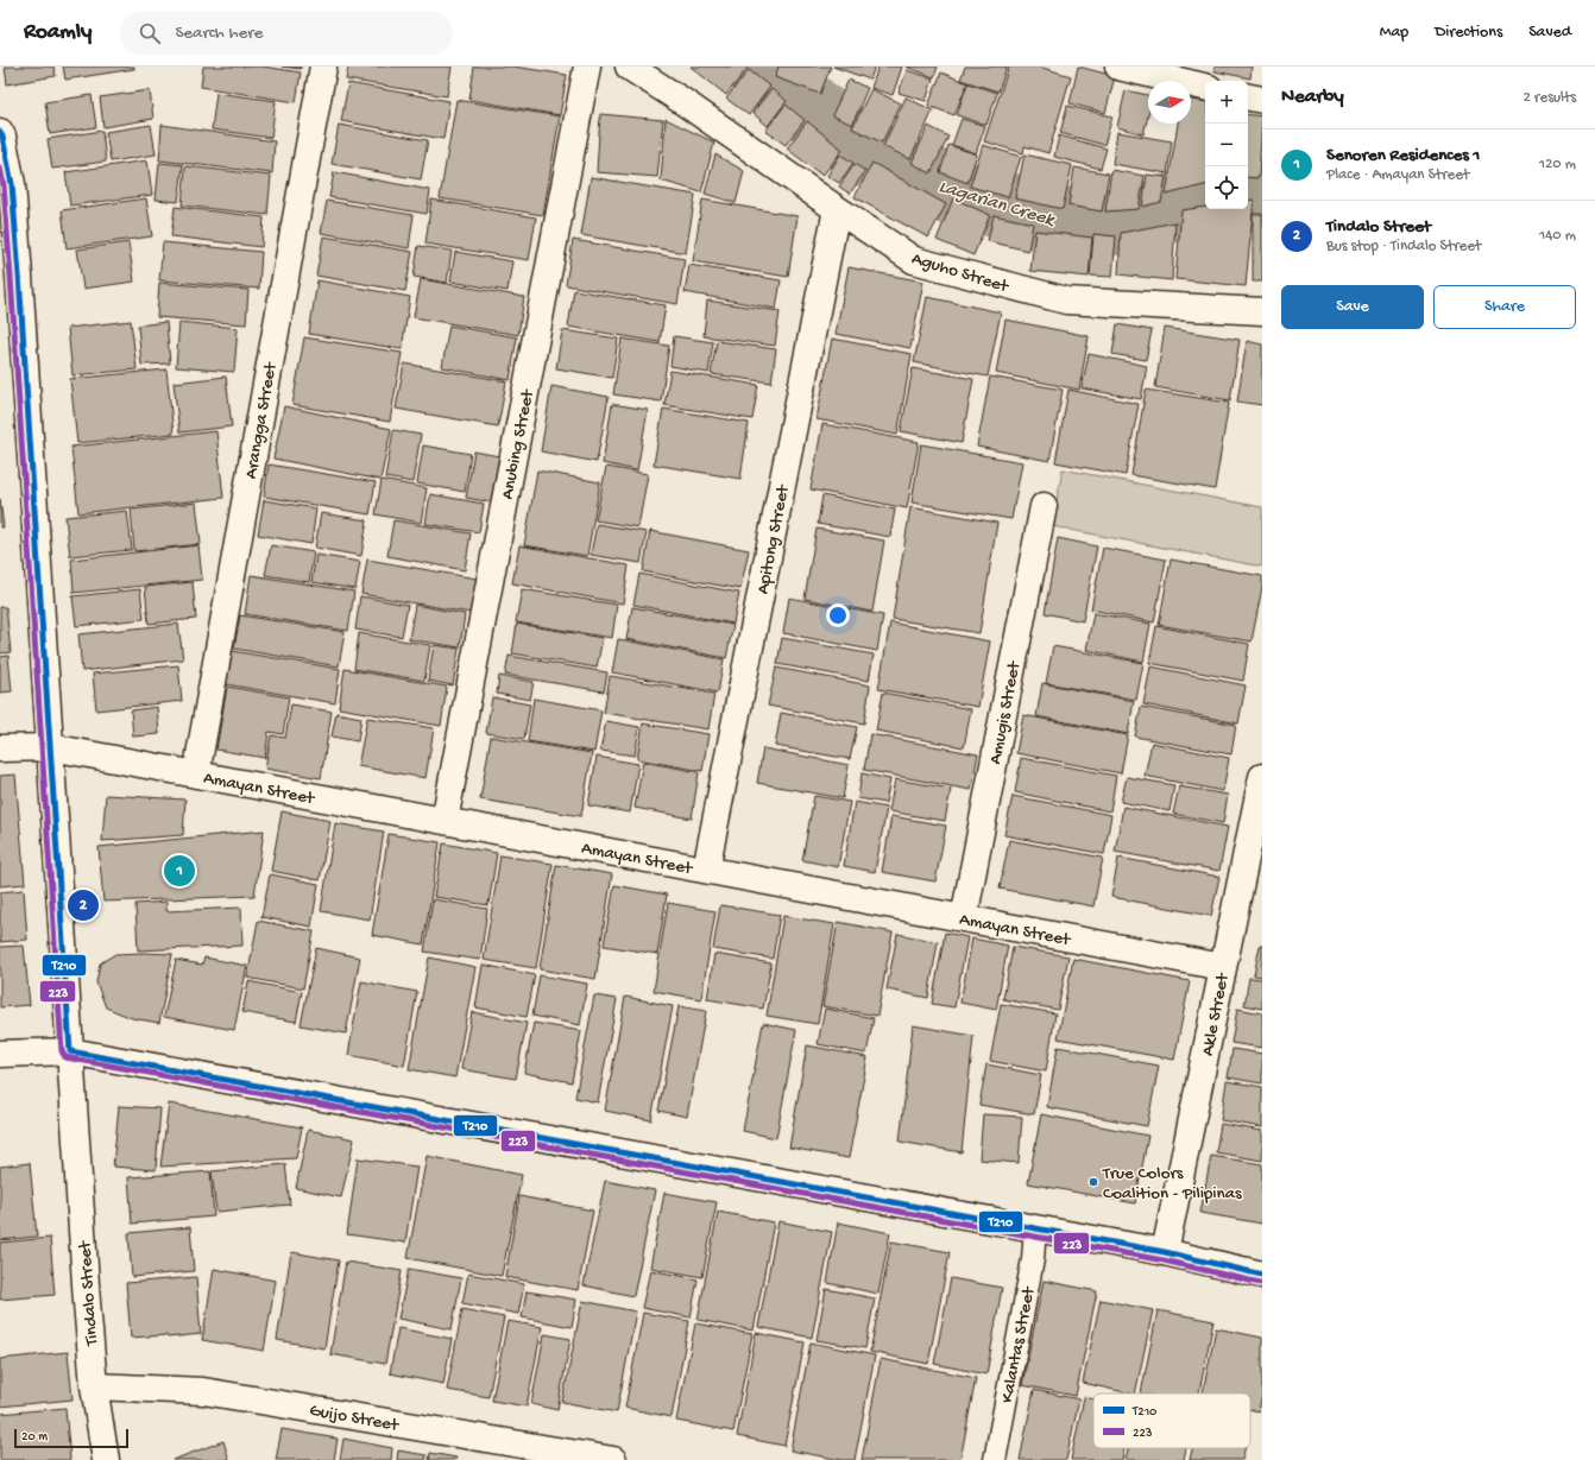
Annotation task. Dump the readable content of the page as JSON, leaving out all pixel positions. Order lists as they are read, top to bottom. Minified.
{"streets":{"street":["Aguho Street","Arangga Street","Anubing Street","Apitong Street","Amugis Street","Amayan Street","Akle Street","Tindalo Street","Guijo Street"],"lane":["Kalantas Street"]},"crossings":[["Aguho Street","Apitong Street"],["Arangga Street","Amayan Street"],["Anubing Street","Amayan Street"],["Apitong Street","Amayan Street"],["Amugis Street","Amayan Street"],["Amayan Street","Akle Street"],["Amayan Street","Tindalo Street"],["Tindalo Street","Guijo Street"]],"water":["Lagarian Creek"],"places":["True Colors Coalition - Pilipinas"],"lines":["transit line T210","transit line 223"],"legend":["T210","223"],"scale_bar":"20 m","north":"right","page":{"header":"Roamly","search":"Search here","nav":["Map","Directions","Saved"],"heading":["Nearby","2 results"],"map_buttons":["+","−"],"list":[{"mark":"1","name":"Senoren Residences 1","note":"Place · Amayan Street","value":"120 m"},{"mark":"2","name":"Tindalo Street","note":"Bus stop · Tindalo Street","value":"140 m"}],"buttons":["Save","Share"],"pins":["1","2"],"scale":"20 m"}}
